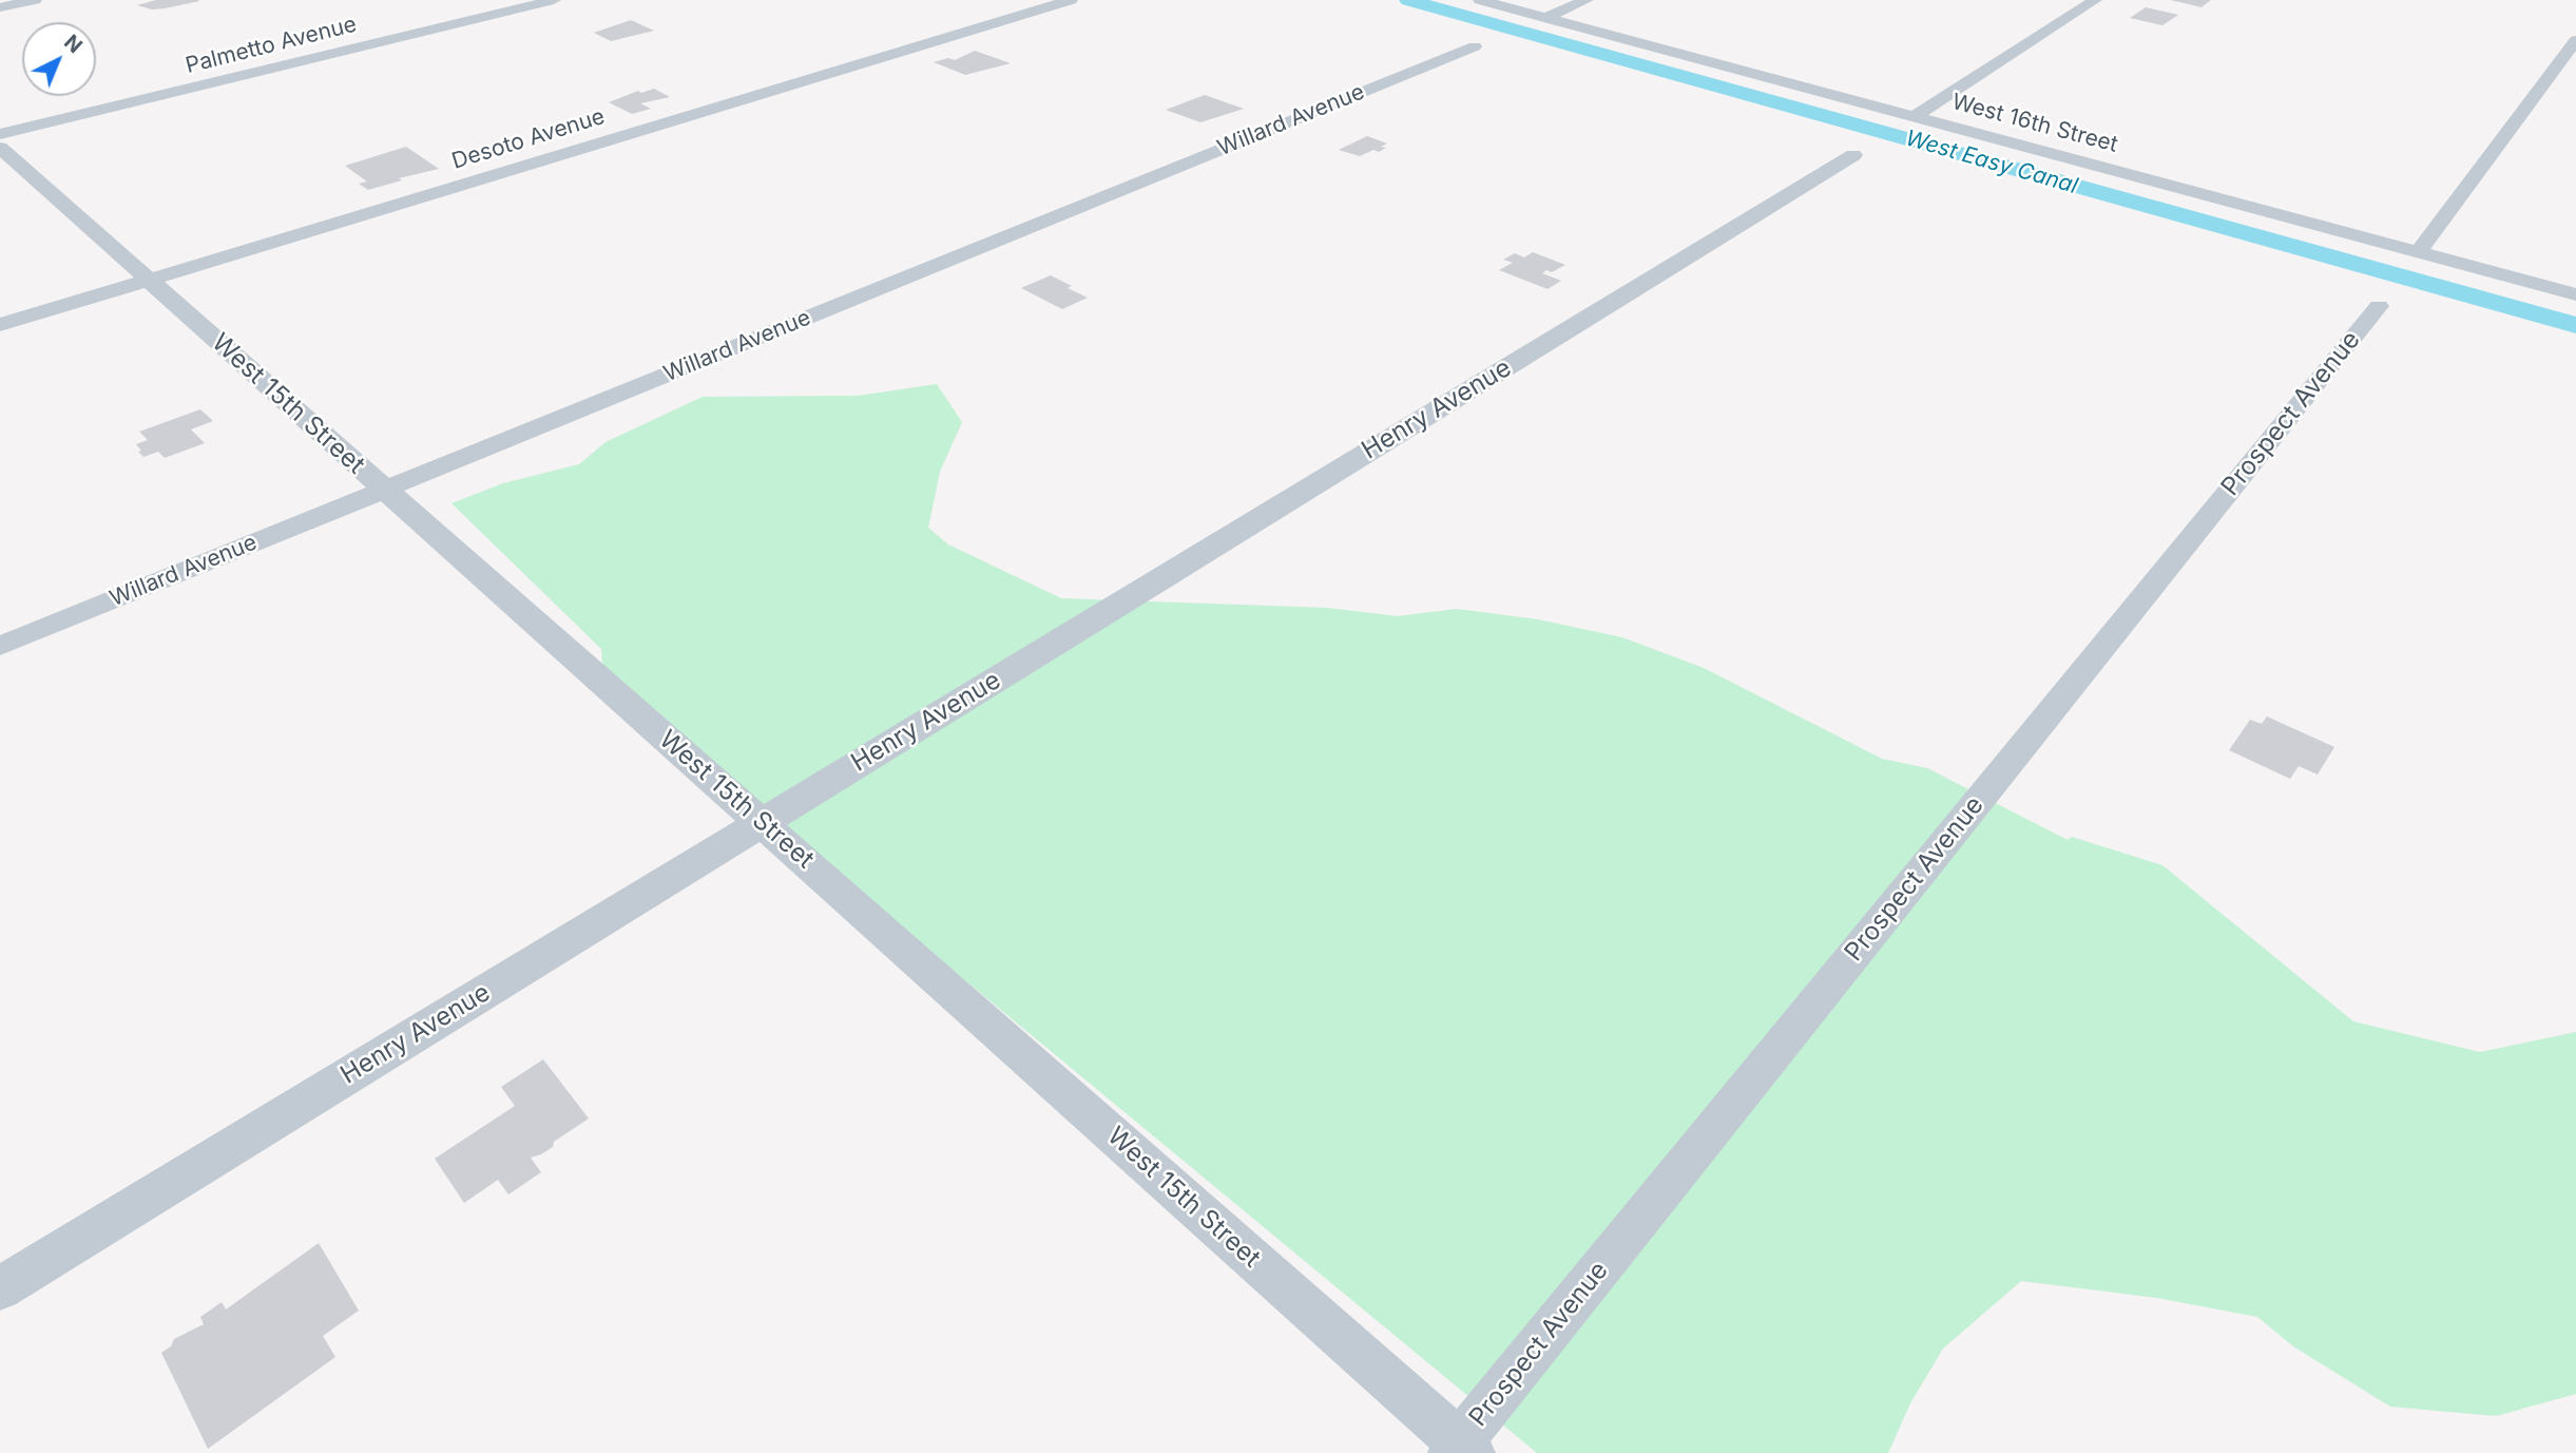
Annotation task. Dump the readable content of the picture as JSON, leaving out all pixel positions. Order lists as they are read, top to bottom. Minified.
{"streets":{"street":["Palmetto Avenue","Willard Avenue","West 16th Street","Desoto Avenue","West 15th Street","Henry Avenue","Prospect Avenue"]},"crossings":[["Willard Avenue","West 15th Street"],["Desoto Avenue","West 15th Street"],["West 15th Street","Henry Avenue"],["West 15th Street","Prospect Avenue"]],"water":["West Easy Canal"],"north":"top right"}
